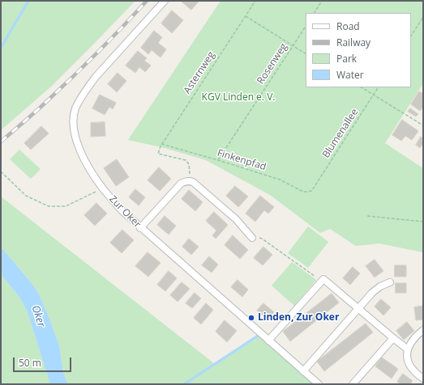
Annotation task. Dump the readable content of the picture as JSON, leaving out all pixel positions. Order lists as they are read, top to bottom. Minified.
{"streets":{"street":["Zur Oker"],"path":["Rosenweg","Asternweg","Blumenallee","Finkenpfad"]},"crossings":[["Rosenweg","Finkenpfad"],["Asternweg","Finkenpfad"],["Blumenallee","Finkenpfad"]],"water":["Oker"],"parks":["KGV Linden e. V."],"places":["Linden, Zur Oker"],"legend":["Road","Railway","Park","Water"],"scale_bar":"50 m"}
